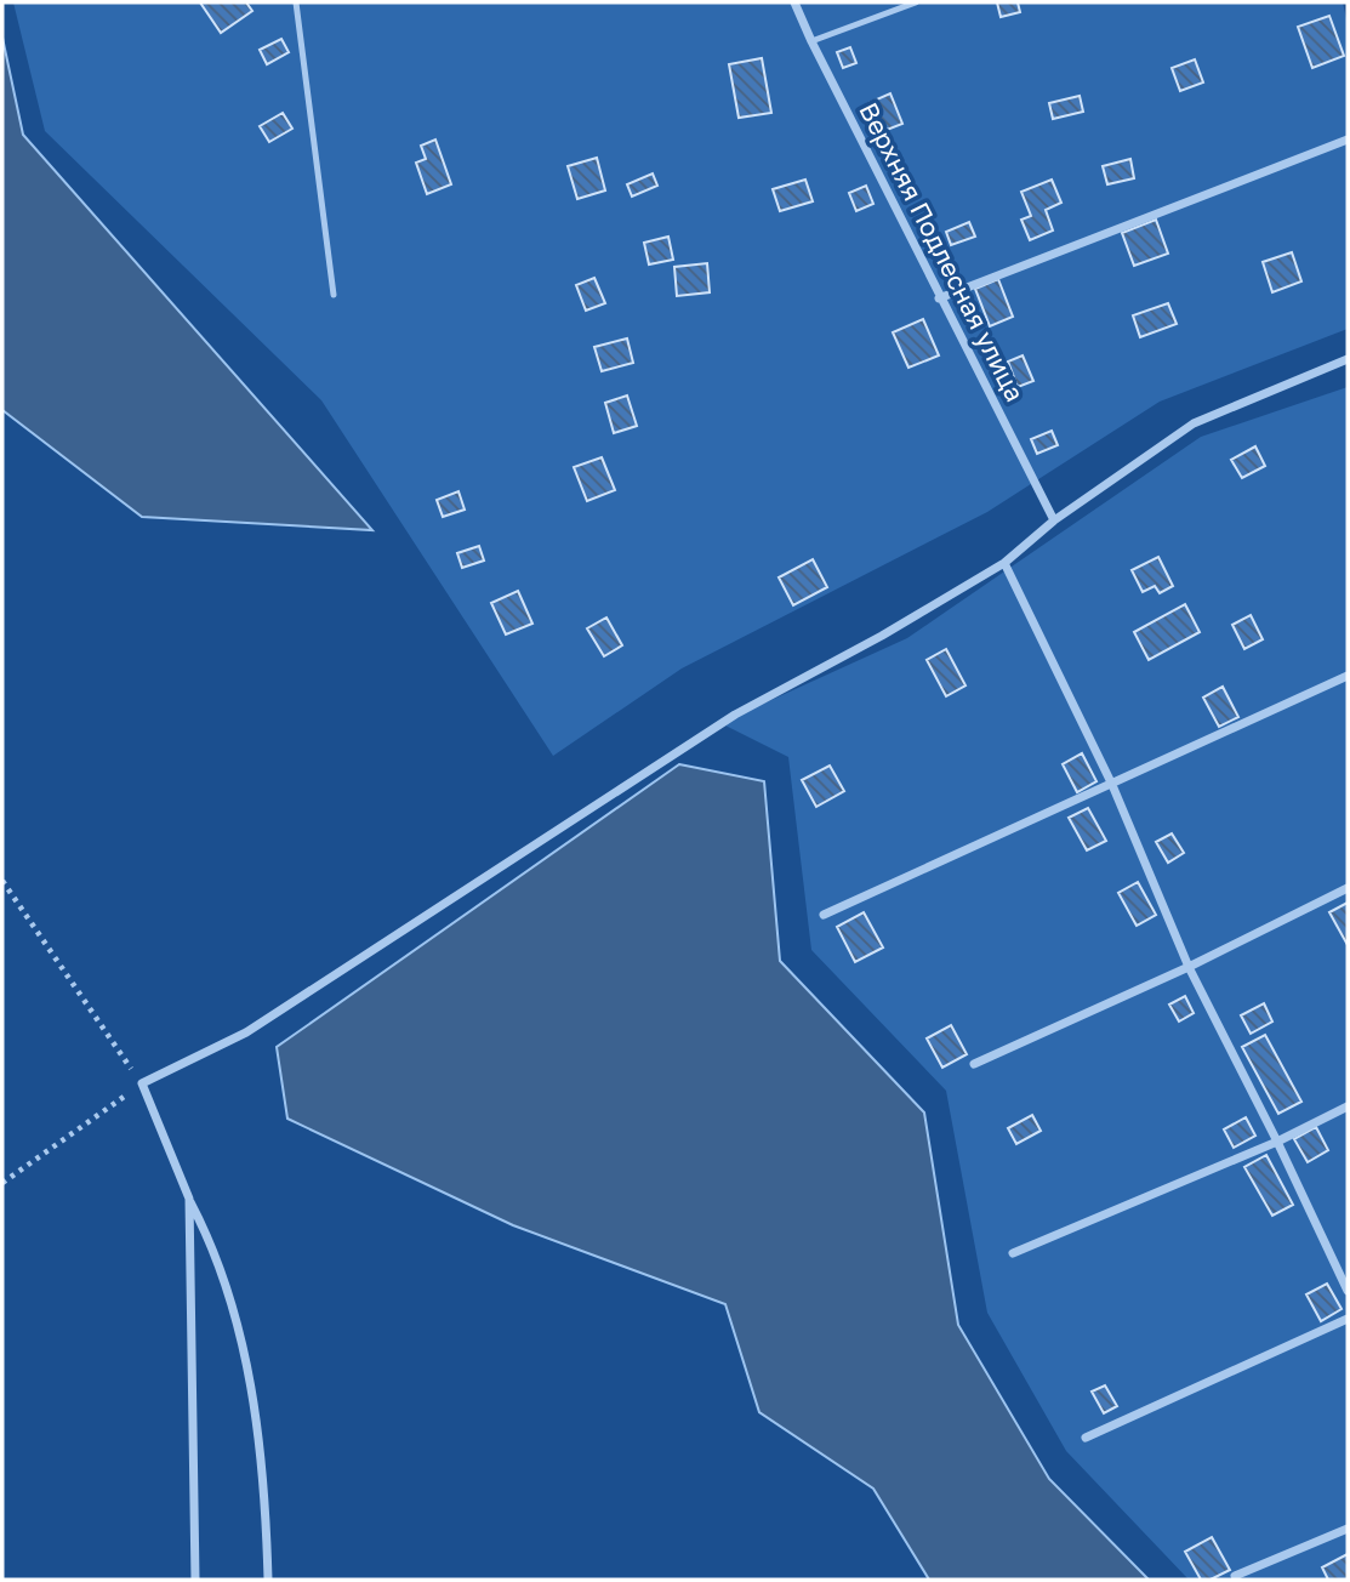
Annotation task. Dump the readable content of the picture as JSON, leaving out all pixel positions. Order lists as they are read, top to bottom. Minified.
{"streets":{"street":["Верхняя Подлесная улица"]}}
